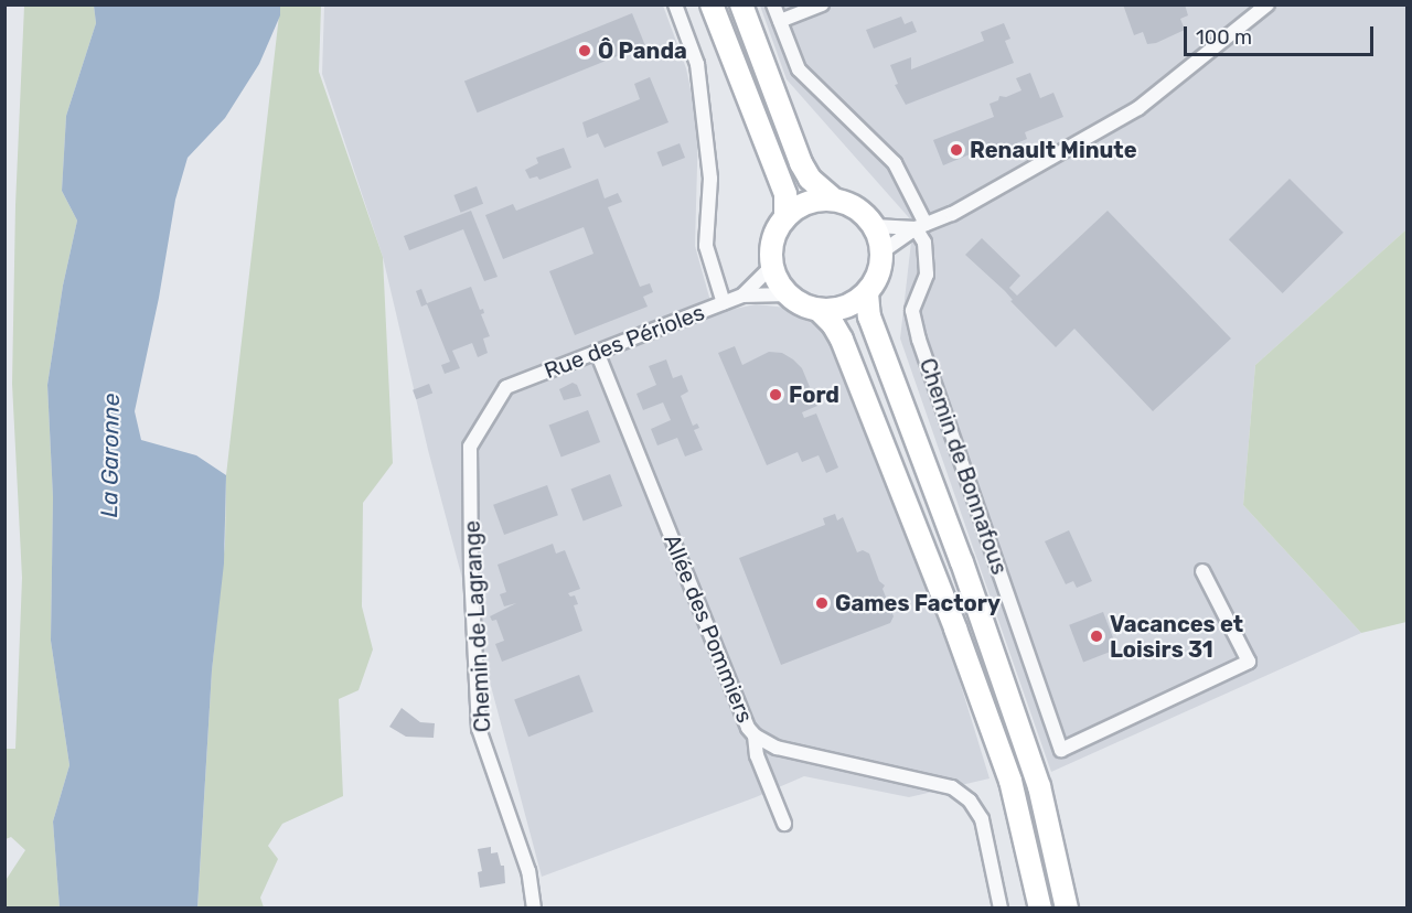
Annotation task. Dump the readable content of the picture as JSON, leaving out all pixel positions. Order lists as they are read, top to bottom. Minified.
{"streets":{"street":["Rue des Périoles","Chemin de Bonnafous","Chemin de Lagrange","Allée des Pommiers"]},"crossings":[["Rue des Périoles","Chemin de Lagrange"],["Rue des Périoles","Allée des Pommiers"]],"water":["La Garonne"],"places":["Ô Panda","Renault Minute","Ford","Games Factory","Vacances et Loisirs 31"],"scale_bar":"100 m"}
